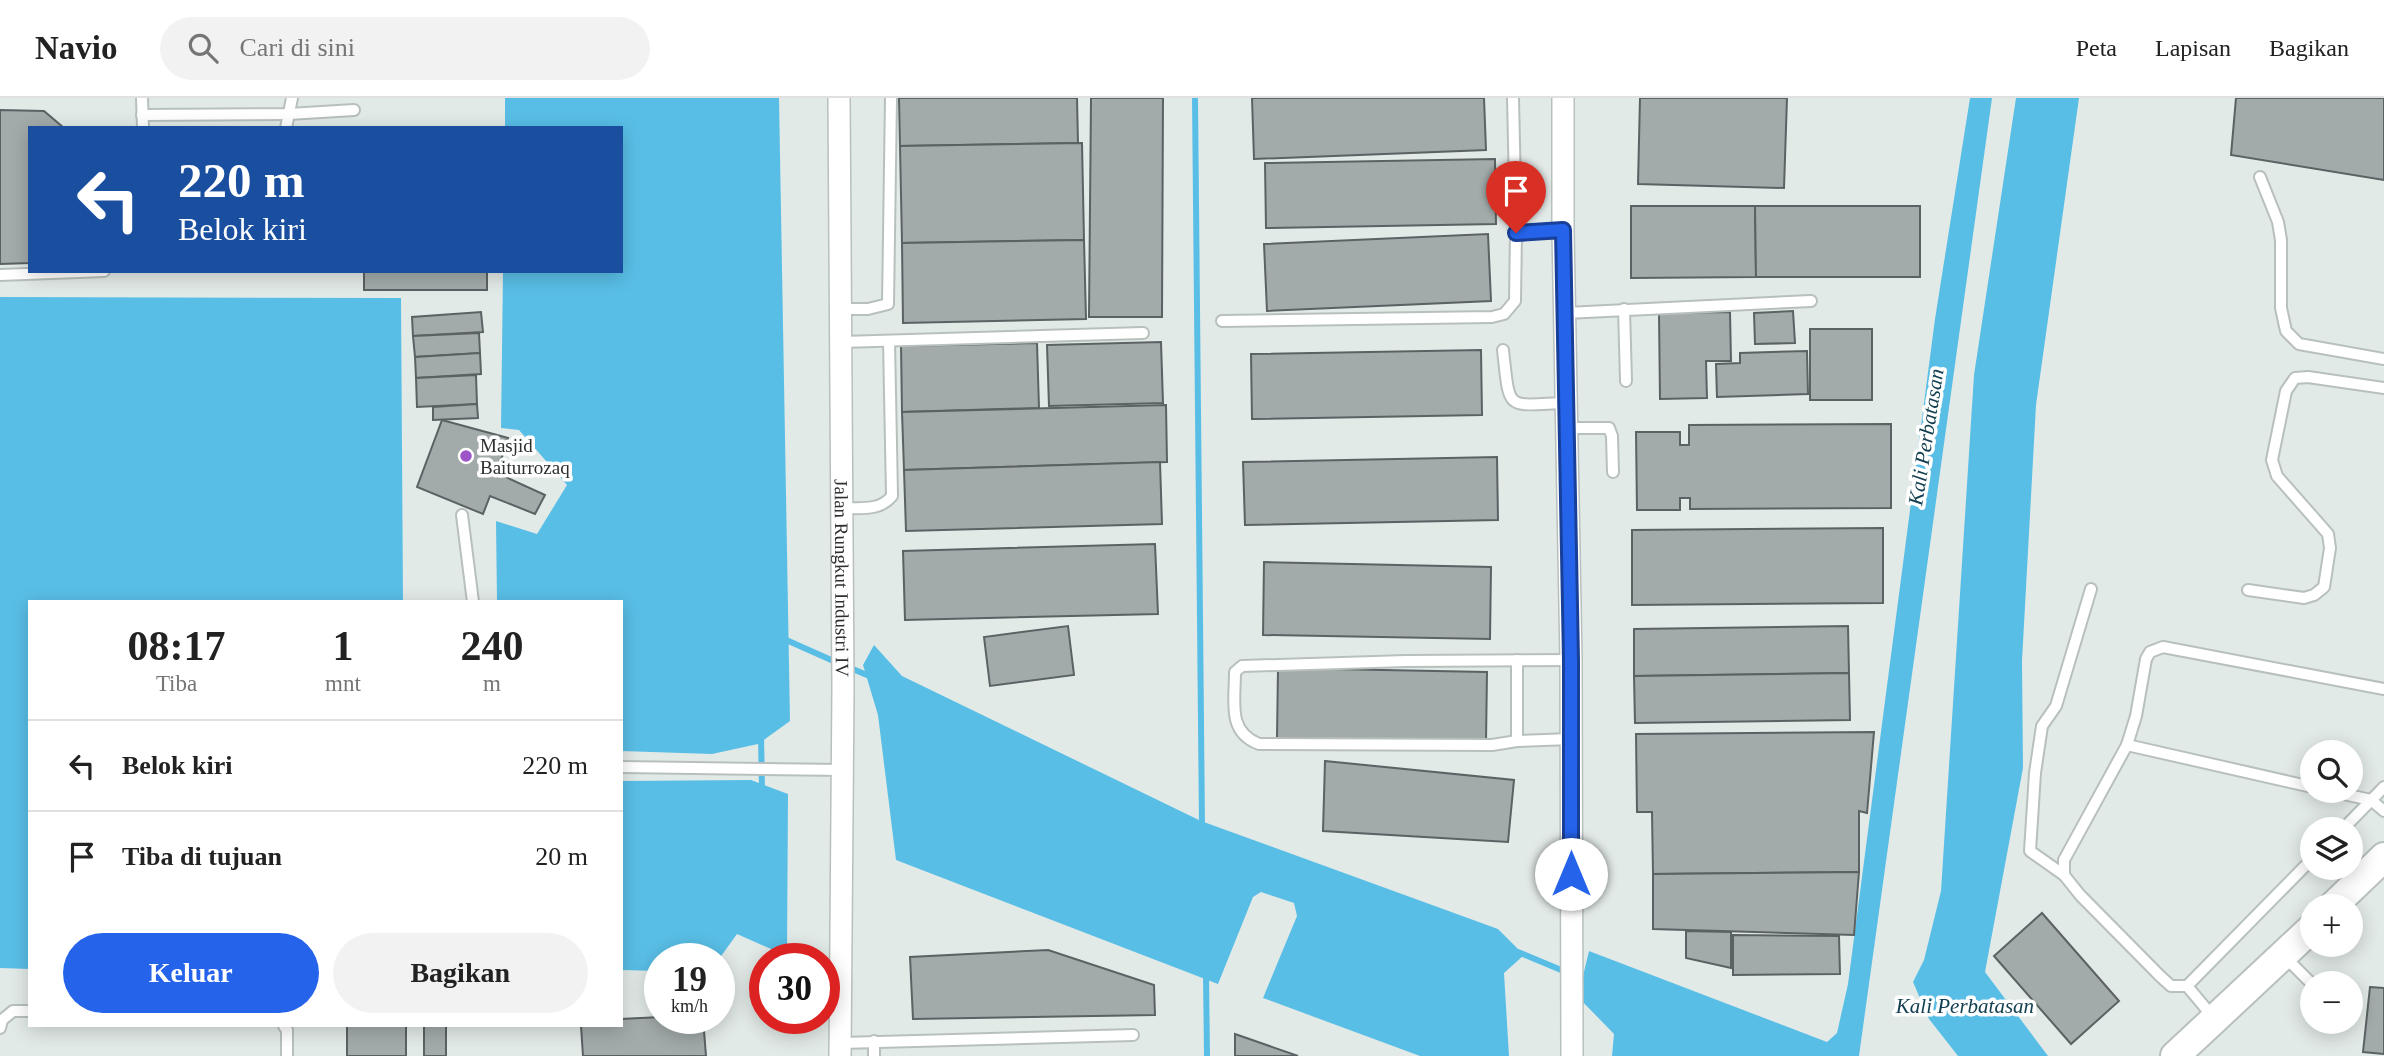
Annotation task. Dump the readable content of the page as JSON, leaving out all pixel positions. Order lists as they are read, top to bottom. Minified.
{"streets":{"street":["Jalan Rungkut Industri IV"]},"water":["Kali Perbatasan"],"places":["Masjid Baiturrozaq"],"page":{"header":"Navio","search":"Cari di sini","nav":["Peta","Lapisan","Bagikan"],"turn":["220 m","Belok kiri"],"eta":["08:17","Tiba","1","mnt","240","m"],"list":[{"name":"Belok kiri","value":"220 m"},{"name":"Tiba di tujuan","value":"20 m"}],"map_buttons":["+","−"],"buttons":["Keluar","Bagikan"],"speed":"19 km/h","limit":"30"}}
